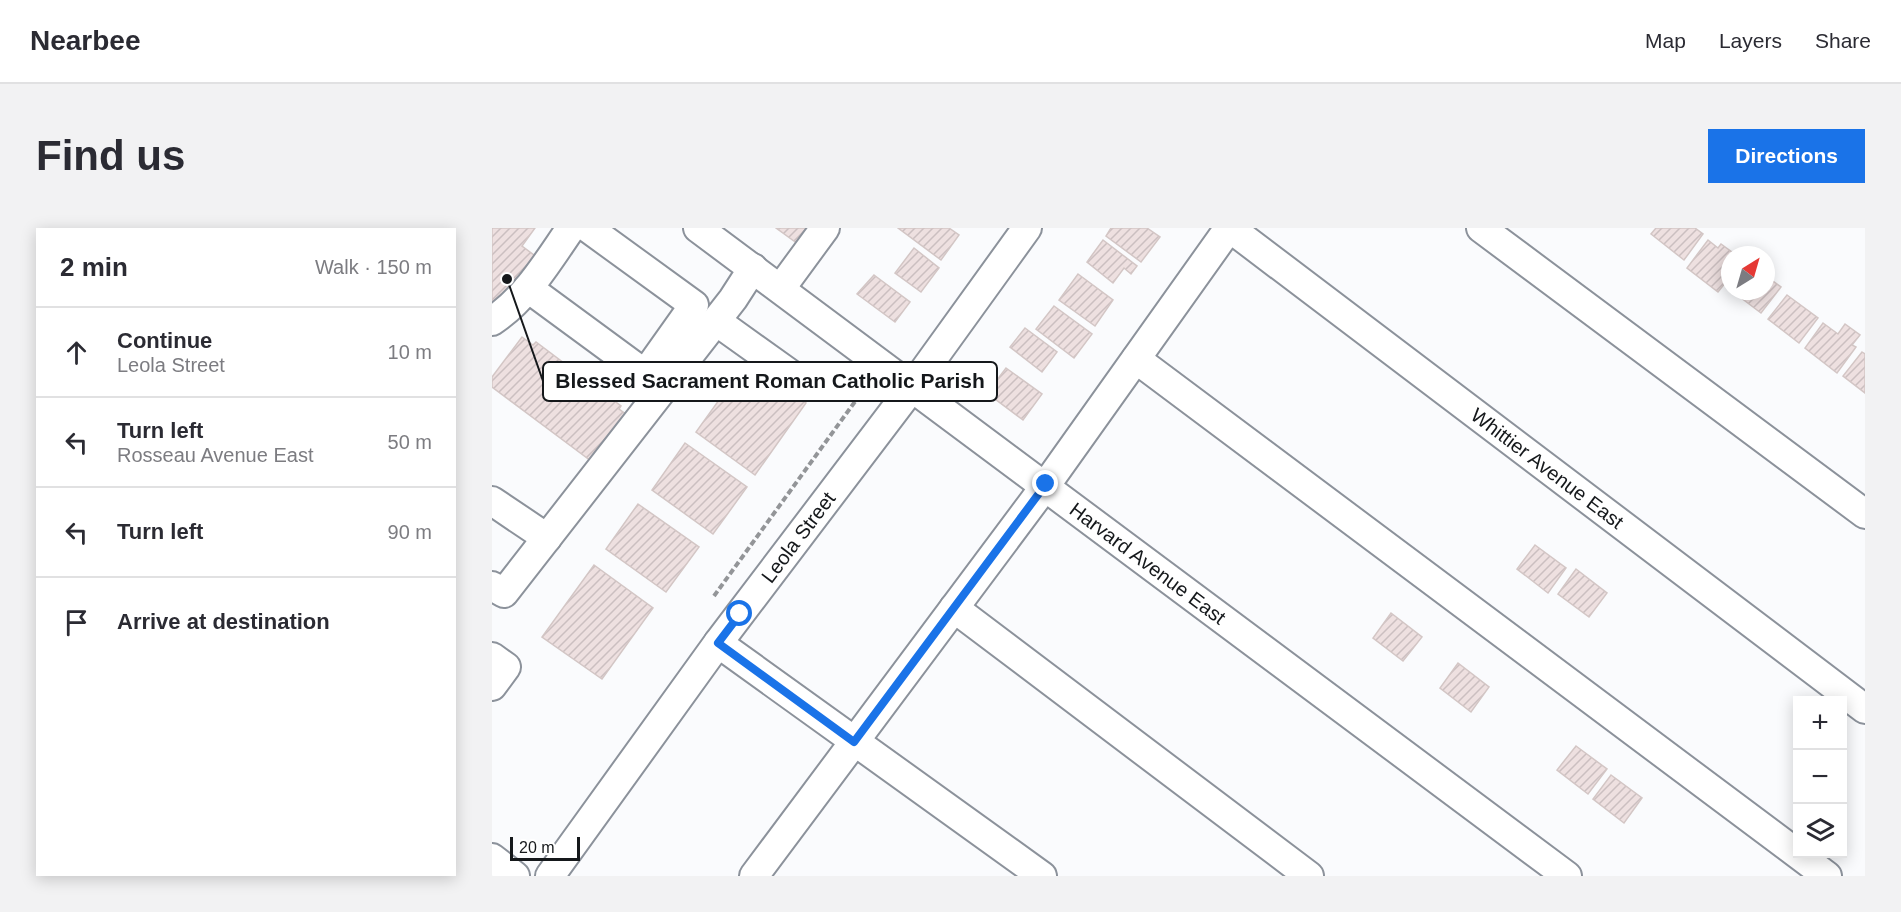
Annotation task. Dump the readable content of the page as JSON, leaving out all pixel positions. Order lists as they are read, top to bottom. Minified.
{"streets":{"street":["Whittier Avenue East","Leola Street","Harvard Avenue East"]},"crossings":[["Leola Street","Harvard Avenue East"]],"places":["Blessed Sacrament Roman Catholic Parish"],"scale_bar":"20 m","north":"top right","page":{"header":"Nearbee","nav":["Map","Layers","Share"],"buttons":"Directions","title":"Find us","heading":["2 min","Walk · 150 m"],"list":[["Continue","Leola Street","10 m"],["Turn left","Rosseau Avenue East","50 m"],["Turn left","90 m"],"Arrive at destination"],"map_buttons":["+","−"],"scale":"20 m"}}
